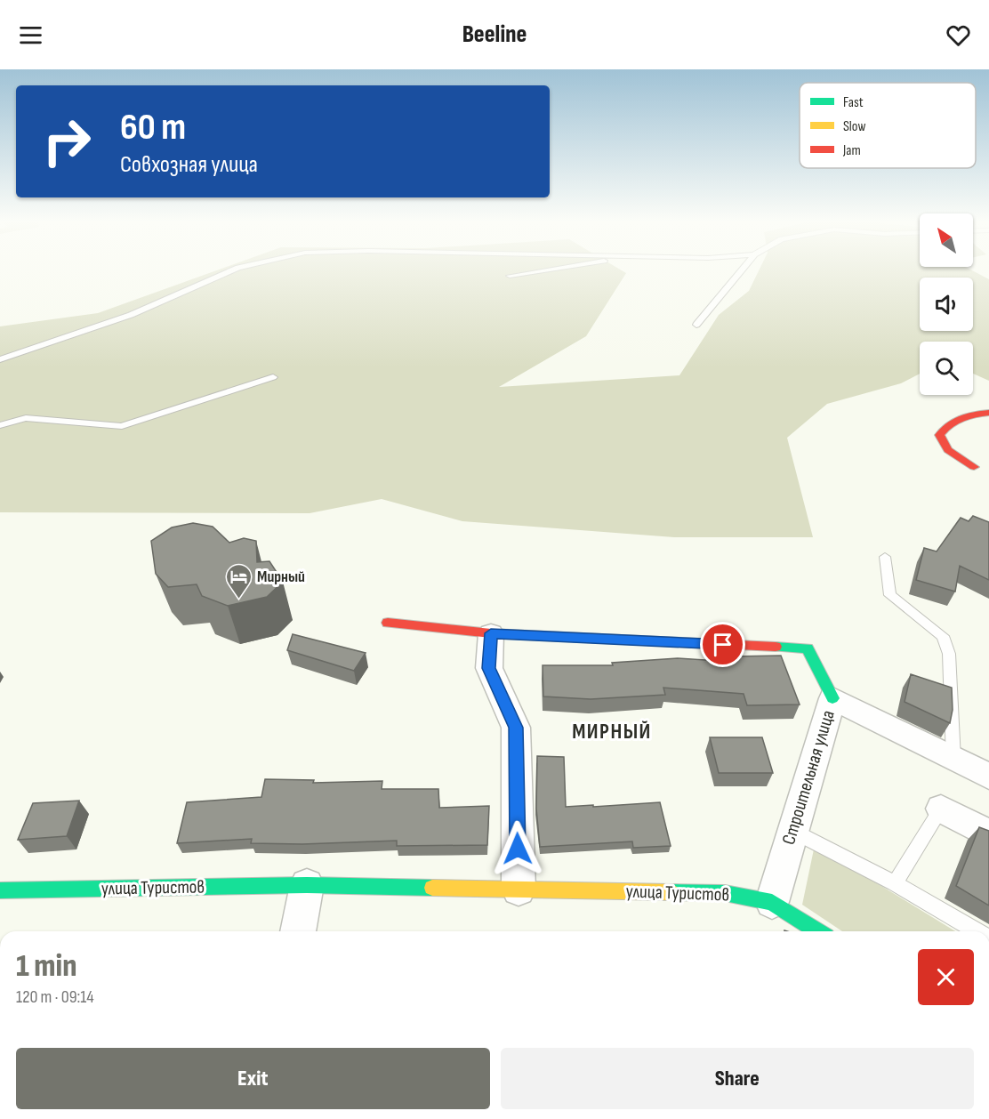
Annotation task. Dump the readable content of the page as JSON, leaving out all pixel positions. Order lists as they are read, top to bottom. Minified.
{"streets":{"street":["Строительная улица","улица Туристов"]},"crossings":[["Строительная улица","улица Туристов"]],"districts":["МИРНЫЙ"],"places":{"hotel":["Мирный"]},"legend":["Fast","Slow","Jam"],"north":"top left","page":{"header":"Beeline","turn":["60 m","Совхозная улица"],"heading":["1 min","120 m · 09:14"],"buttons":["Exit","Share"]}}
